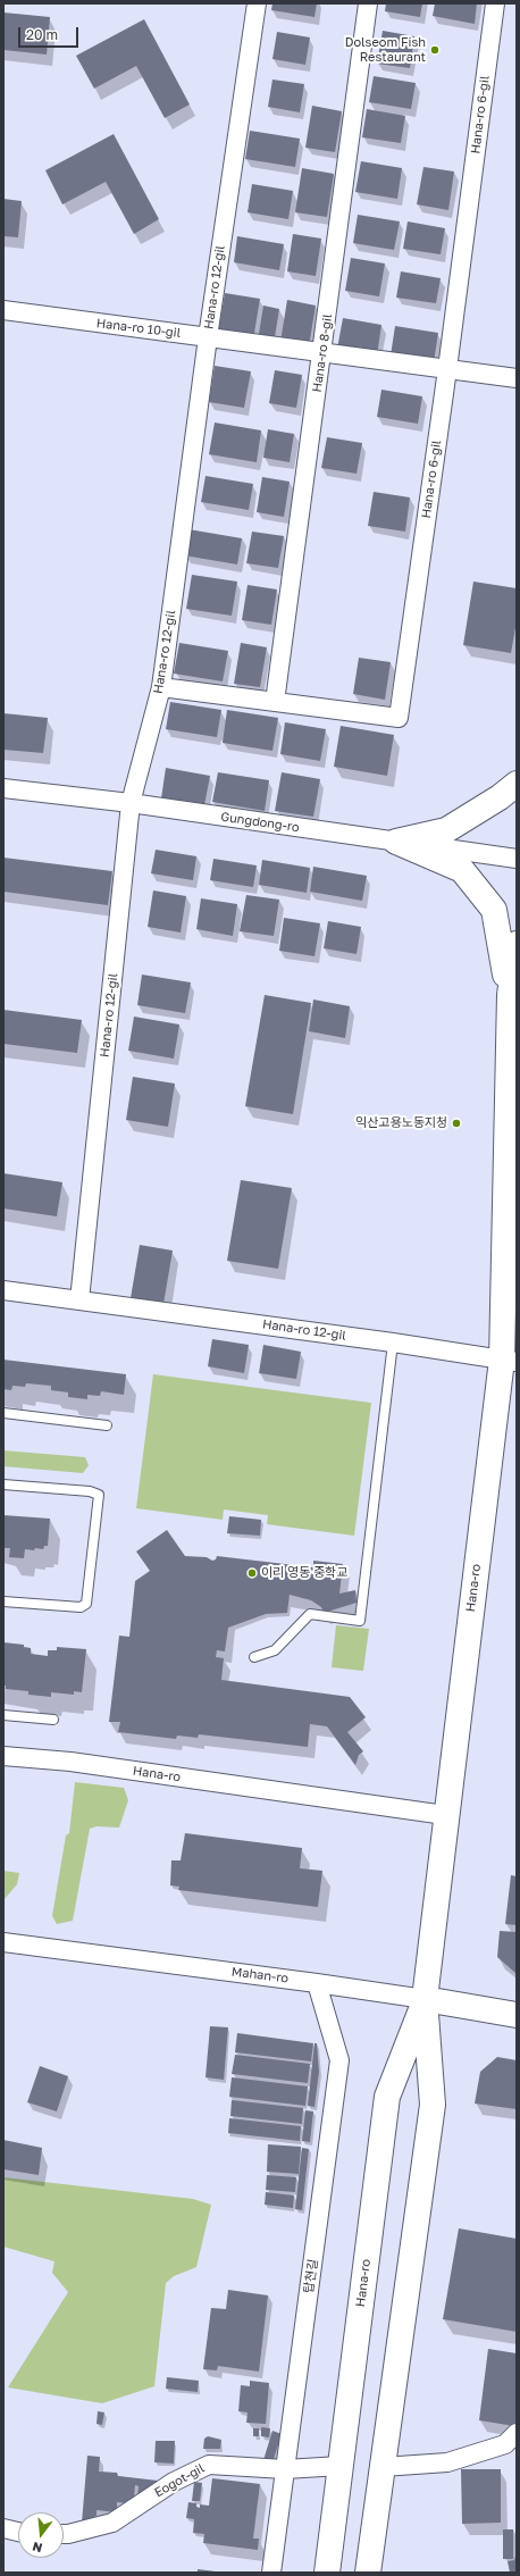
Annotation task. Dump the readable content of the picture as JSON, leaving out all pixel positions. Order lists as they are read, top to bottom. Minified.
{"streets":{"street":["Hana-ro 6-gil","Hana-ro 12-gil","Hana-ro 10-gil","Hana-ro 8-gil","Gungdong-ro","Hana-ro","Mahan-ro","탑천길","Eogot-gil"]},"crossings":[["Hana-ro 6-gil","Hana-ro 12-gil"],["Hana-ro 6-gil","Hana-ro 10-gil"],["Hana-ro 6-gil","Hana-ro 8-gil"],["Hana-ro 12-gil","Hana-ro 10-gil"],["Hana-ro 12-gil","Gungdong-ro"],["Hana-ro 12-gil","Hana-ro"],["Hana-ro 10-gil","Hana-ro 8-gil"],["Hana-ro","Mahan-ro"],["Hana-ro","Eogot-gil"],["Mahan-ro","탑천길"],["탑천길","Eogot-gil"]],"places":["Dolseom Fish Restaurant","익산고용노동지청","이리 영동 중학교"],"scale_bar":"20 m","north":"bottom"}
